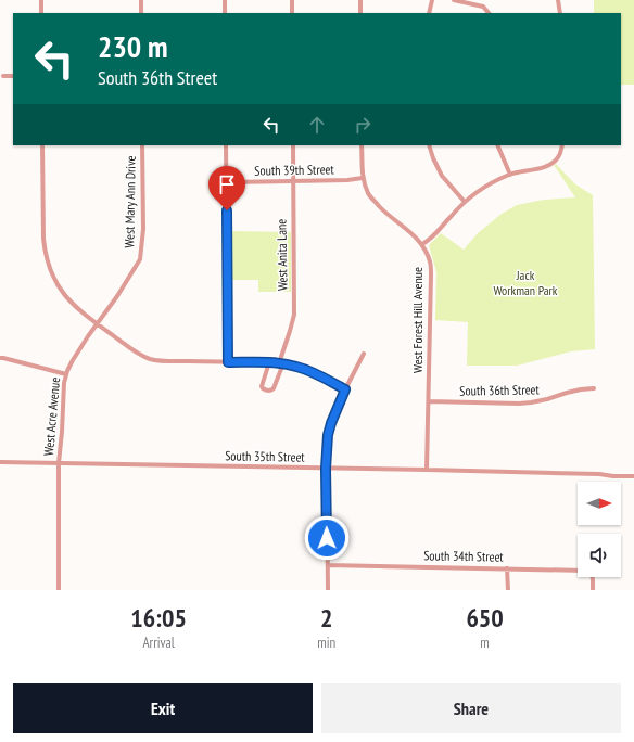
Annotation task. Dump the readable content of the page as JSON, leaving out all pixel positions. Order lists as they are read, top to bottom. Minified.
{"streets":{"street":["South 39th Street","West Mary Ann Drive","West Anita Lane","West Forest Hill Avenue","South 36th Street","West Acre Avenue","South 35th Street","South 34th Street"]},"crossings":[["South 39th Street","West Anita Lane"],["South 39th Street","West Forest Hill Avenue"],["West Mary Ann Drive","West Acre Avenue"],["West Forest Hill Avenue","South 36th Street"],["West Forest Hill Avenue","South 35th Street"],["West Acre Avenue","South 35th Street"]],"parks":["Jack Workman Park"],"north":"right","page":{"turn":["230 m","South 36th Street"],"eta":["16:05","Arrival","2","min","650","m"],"buttons":["Exit","Share"]}}
